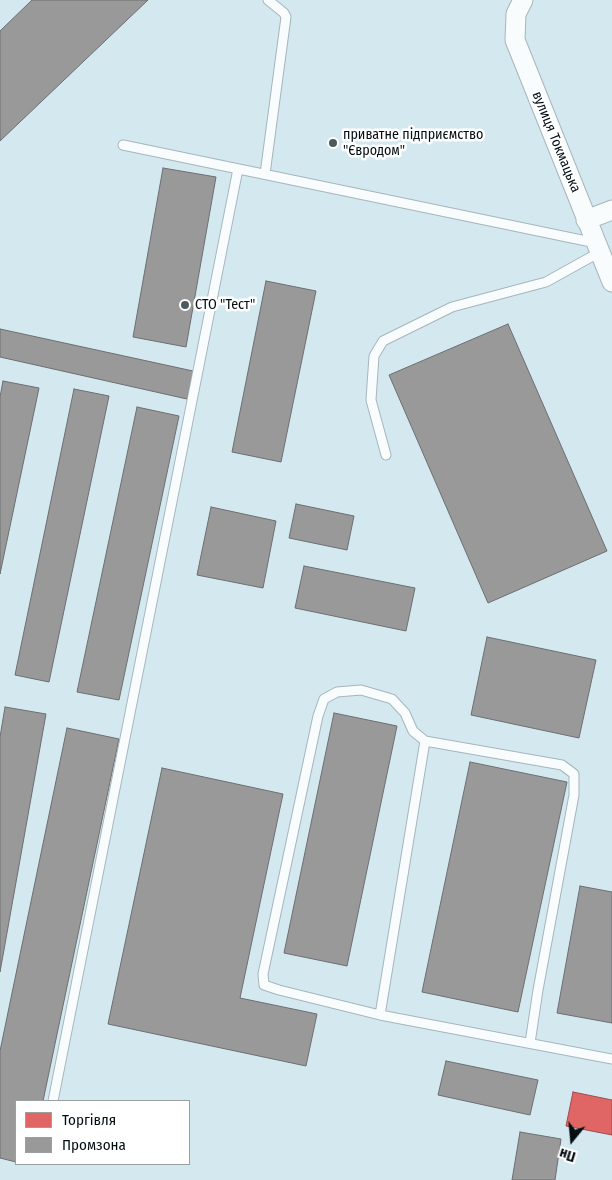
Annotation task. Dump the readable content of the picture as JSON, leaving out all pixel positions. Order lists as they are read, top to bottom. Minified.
{"streets":{"street":["вулиця Токмацька"]},"places":["приватне підприємство \"Євродом\"","СТО \"Тест\""],"legend":["Торгівля","Промзона"],"north":"bottom"}
